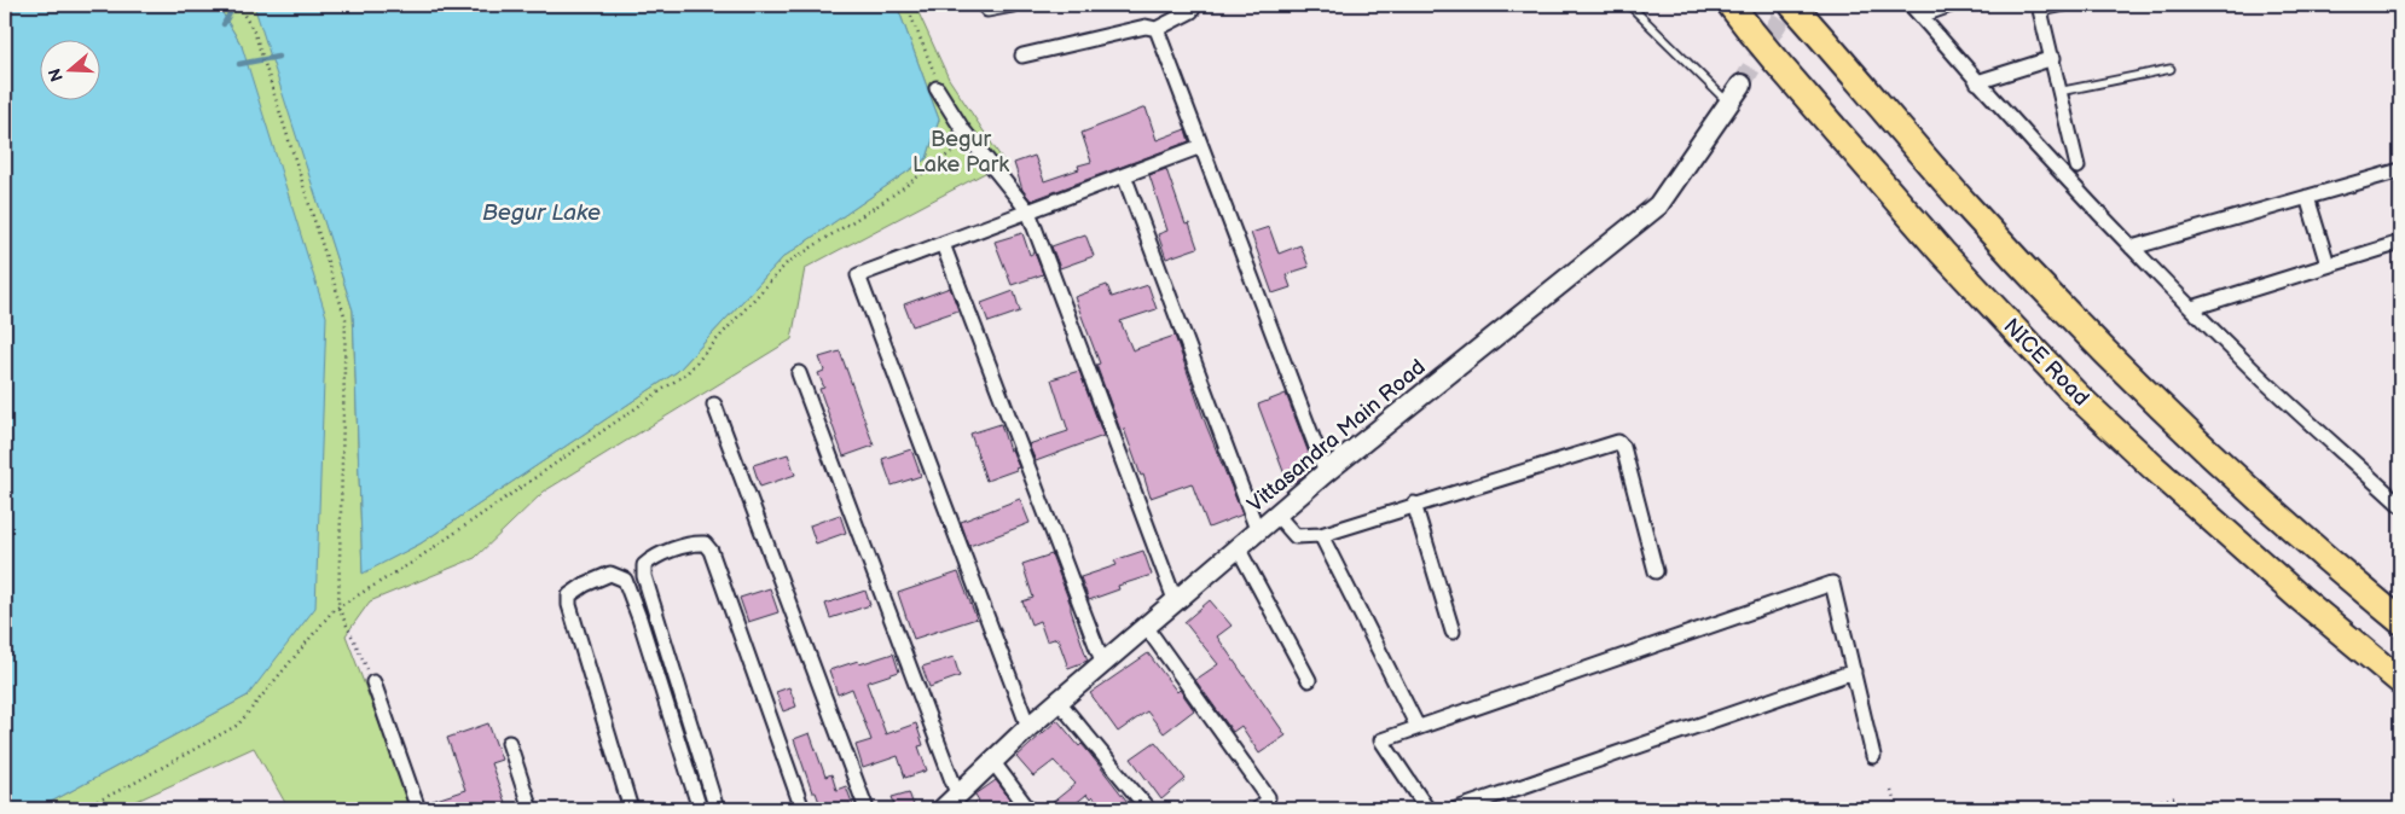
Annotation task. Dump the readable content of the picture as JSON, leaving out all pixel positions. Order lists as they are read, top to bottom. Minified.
{"streets":{"highway":["NICE Road"],"street":["Vittasandra Main Road"]},"water":["Begur Lake"],"parks":["Begur Lake Park"],"north":"left"}
